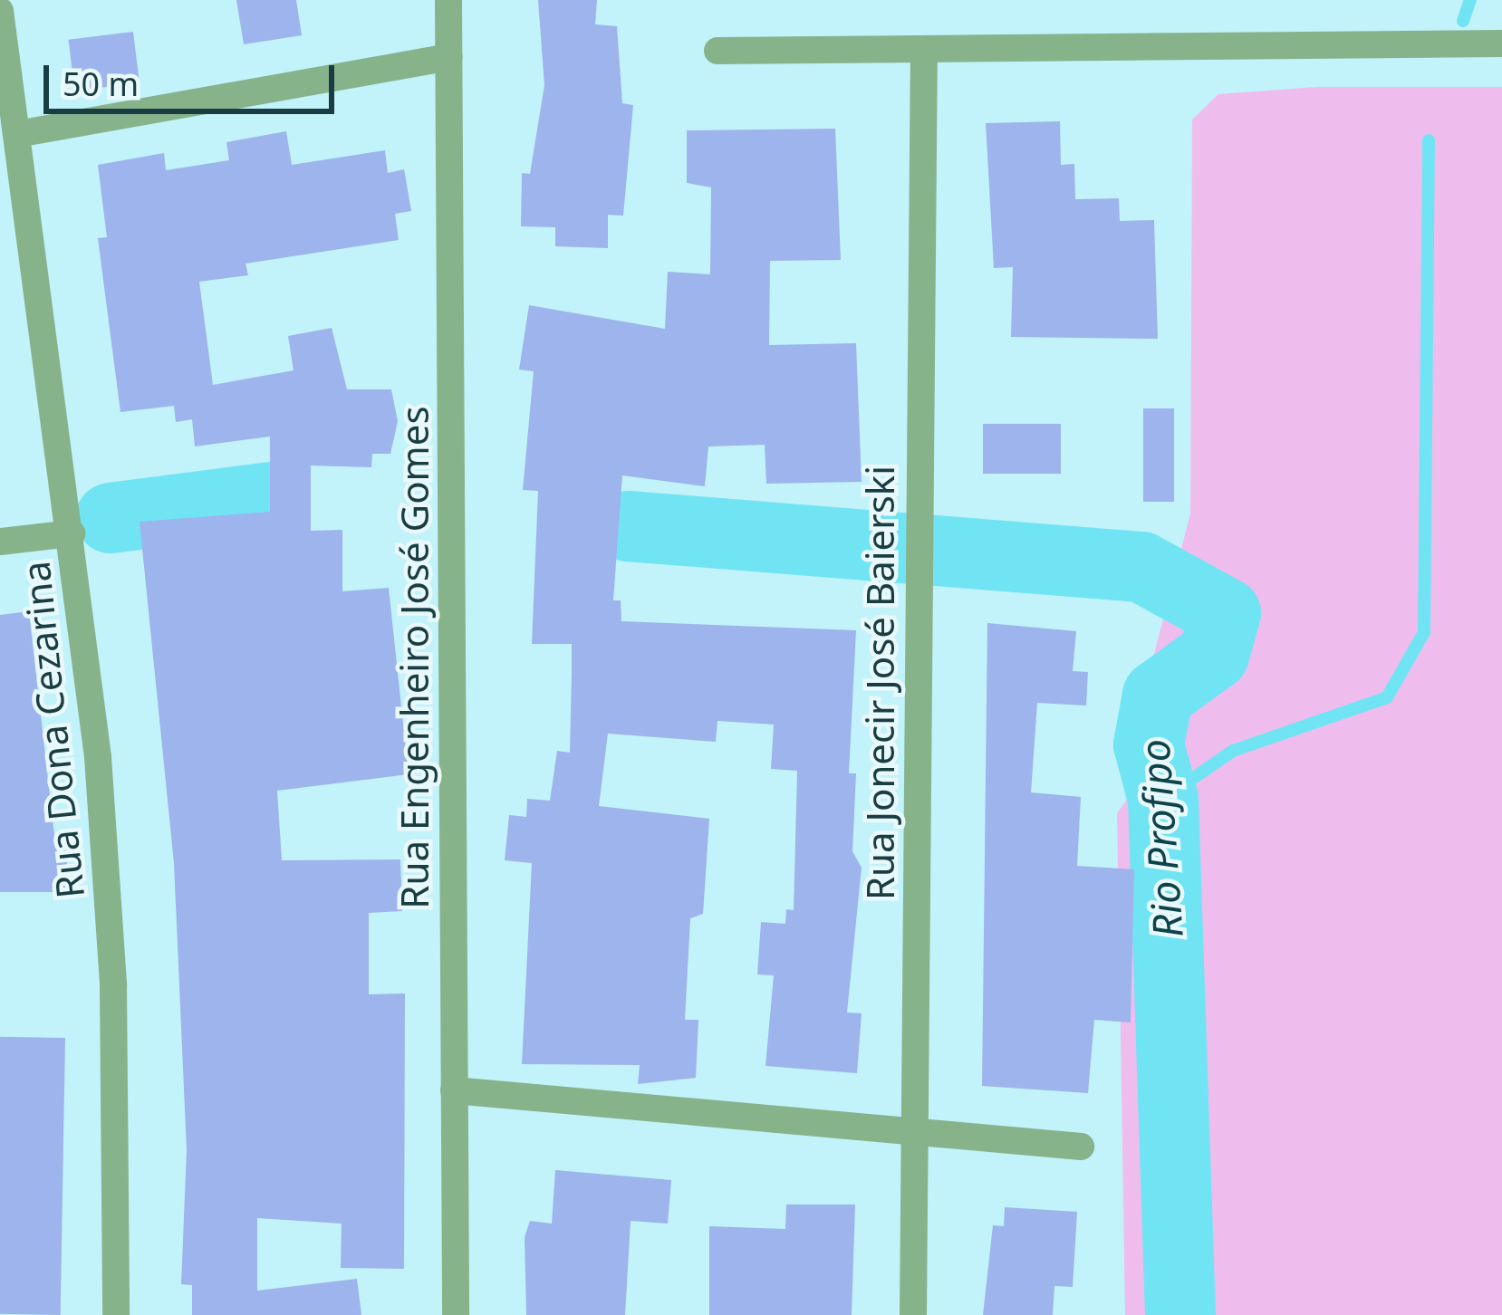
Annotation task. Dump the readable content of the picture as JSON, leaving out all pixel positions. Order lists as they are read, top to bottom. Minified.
{"streets":{"street":["Rua Engenheiro José Gomes","Rua Jonecir José Baierski","Rua Dona Cezarina"]},"water":["Rio Profipo"],"scale_bar":"50 m"}
